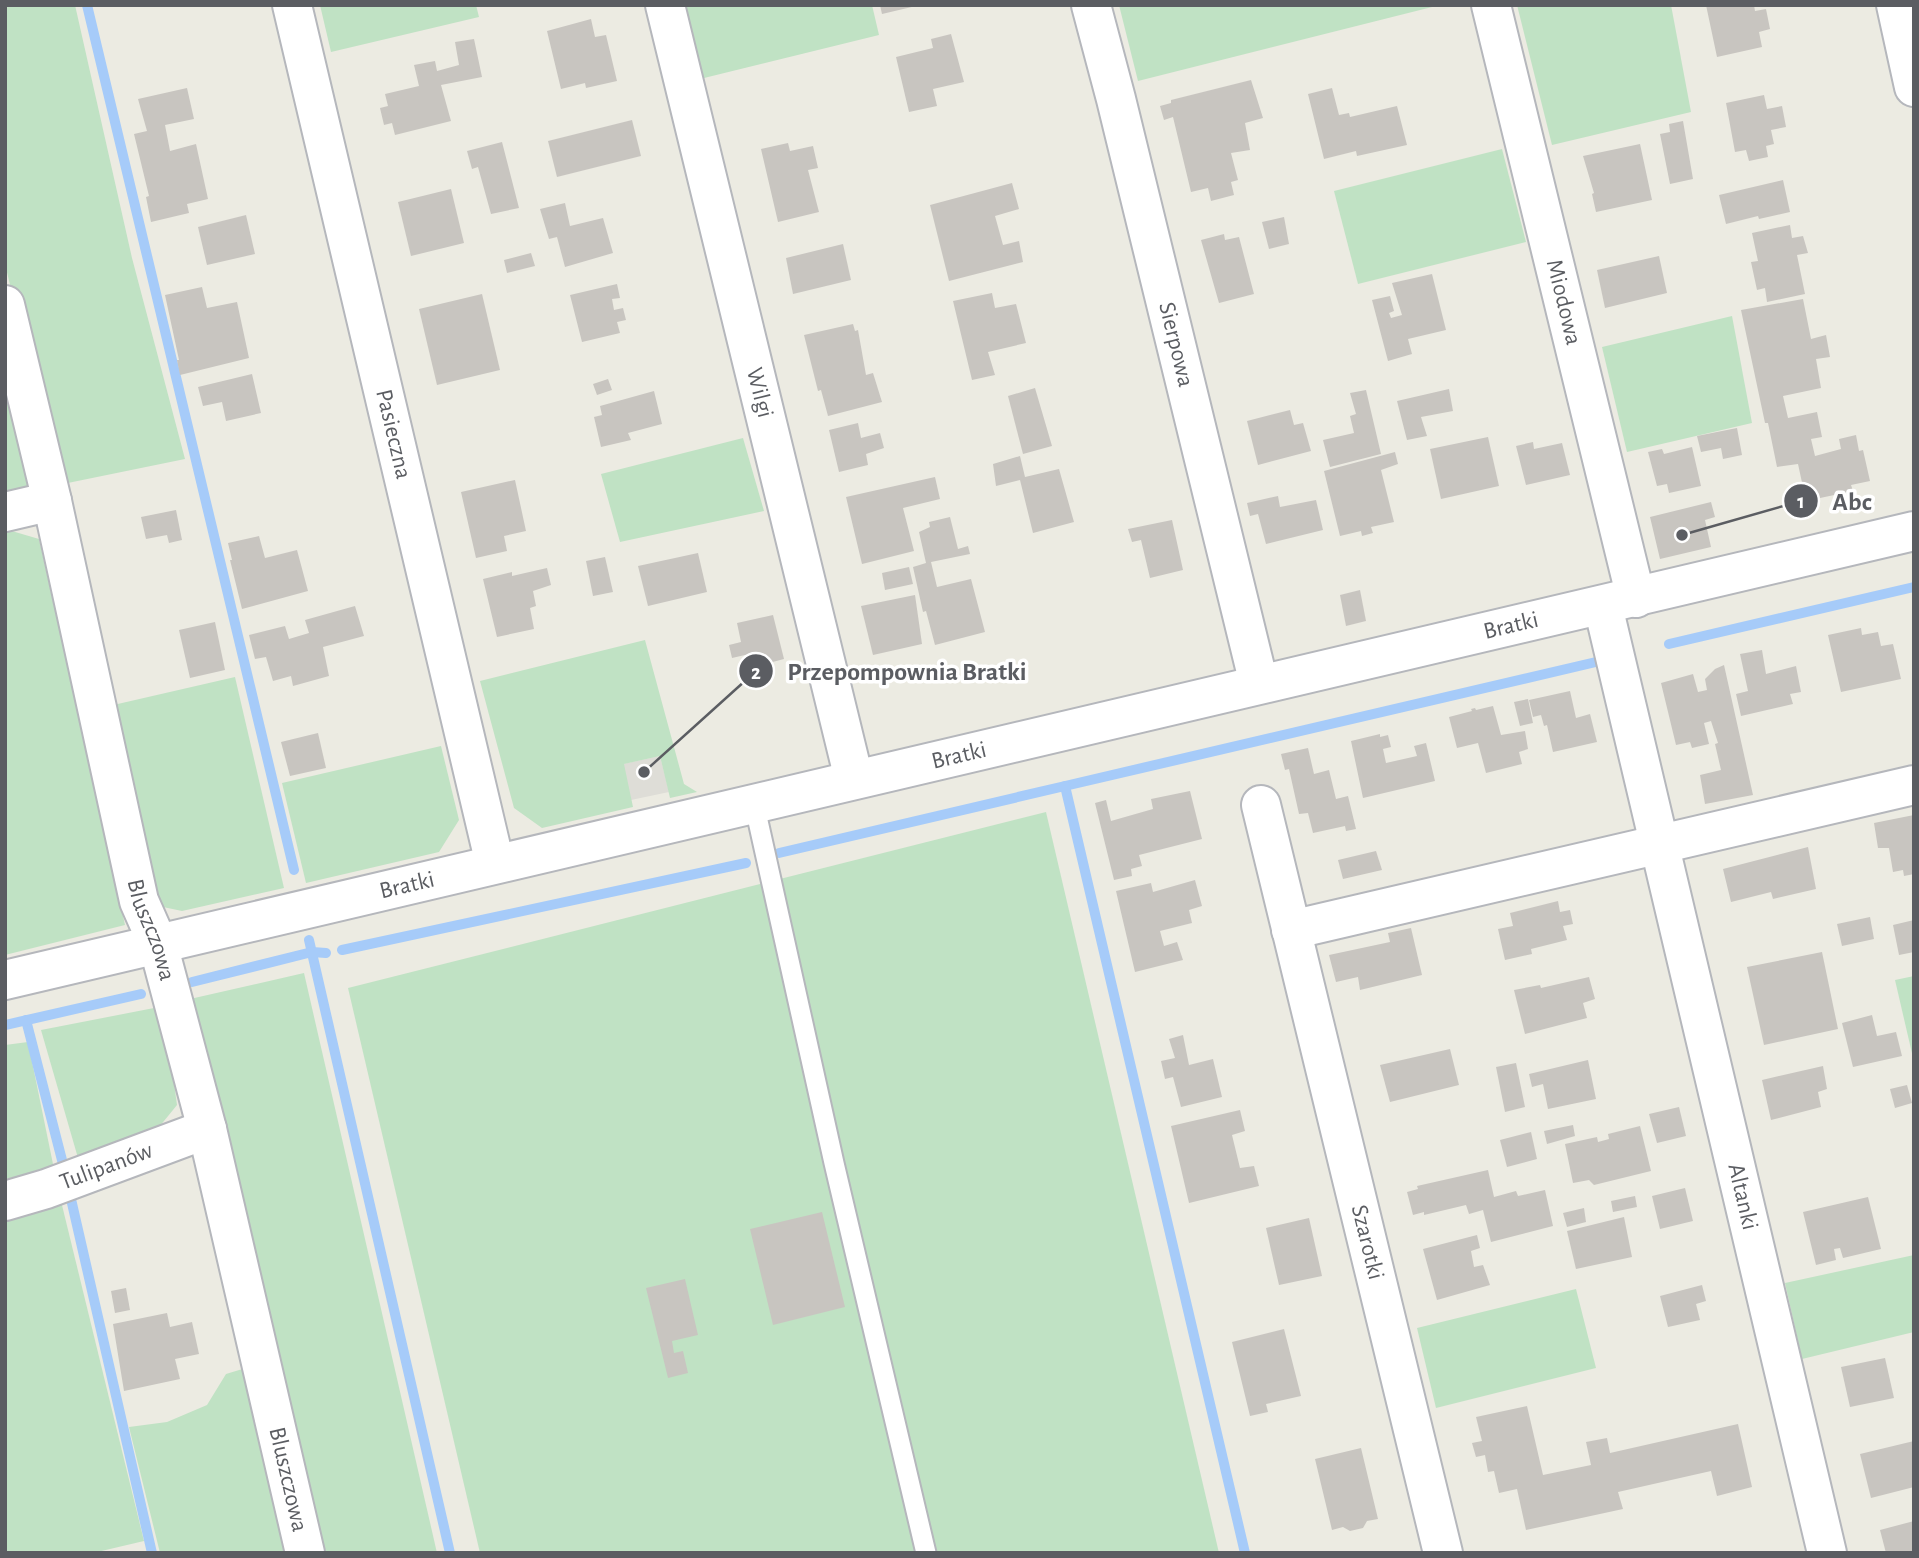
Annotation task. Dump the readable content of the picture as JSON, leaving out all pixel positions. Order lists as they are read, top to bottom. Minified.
{"streets":{"street":["Miodowa","Sierpowa","Wilgi","Pasieczna","Bratki","Bluszczowa","Tulipanów","Altanki","Szarotki"]},"crossings":[["Miodowa","Bratki"],["Miodowa","Altanki"],["Sierpowa","Bratki"],["Wilgi","Bratki"],["Pasieczna","Bratki"],["Bratki","Bluszczowa"],["Bratki","Altanki"],["Bluszczowa","Tulipanów"]],"places":["Abc","Przepompownia Bratki"]}
